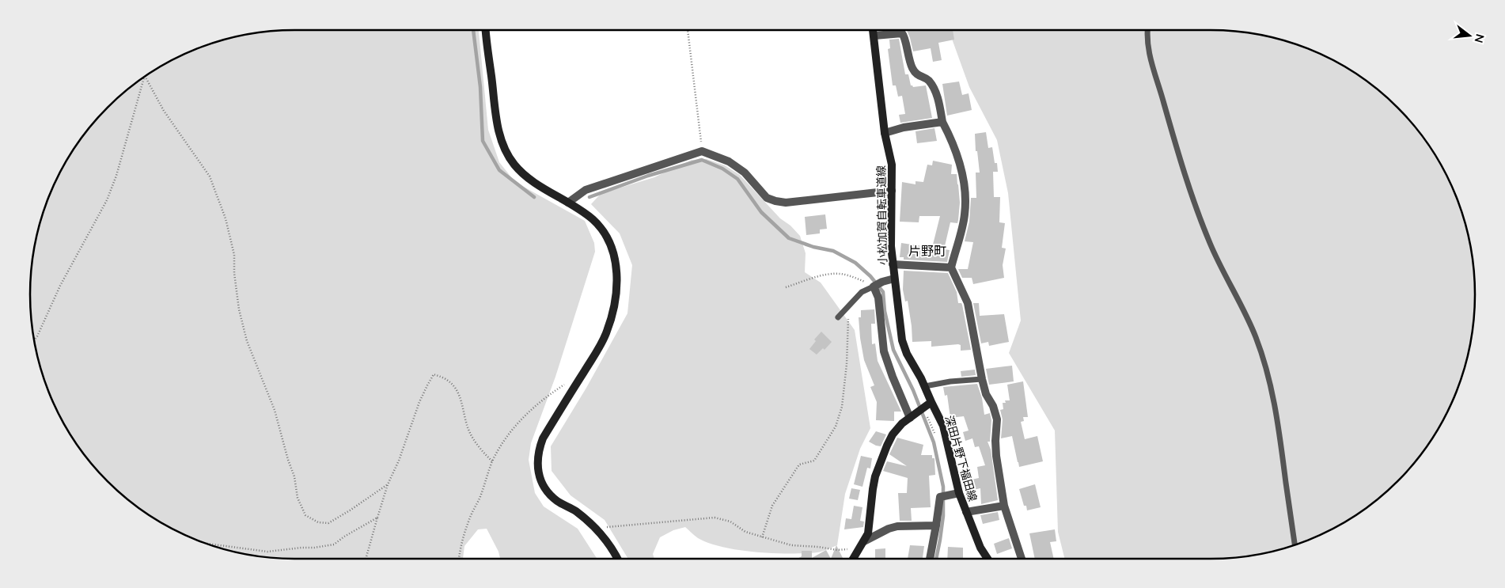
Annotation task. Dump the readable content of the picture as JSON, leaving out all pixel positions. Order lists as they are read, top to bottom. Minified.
{"streets":{"main road":["小松加賀自転車道線","深田片野下福田線"]},"crossings":[["小松加賀自転車道線","深田片野下福田線"]],"districts":["片野町"],"north":"right"}
